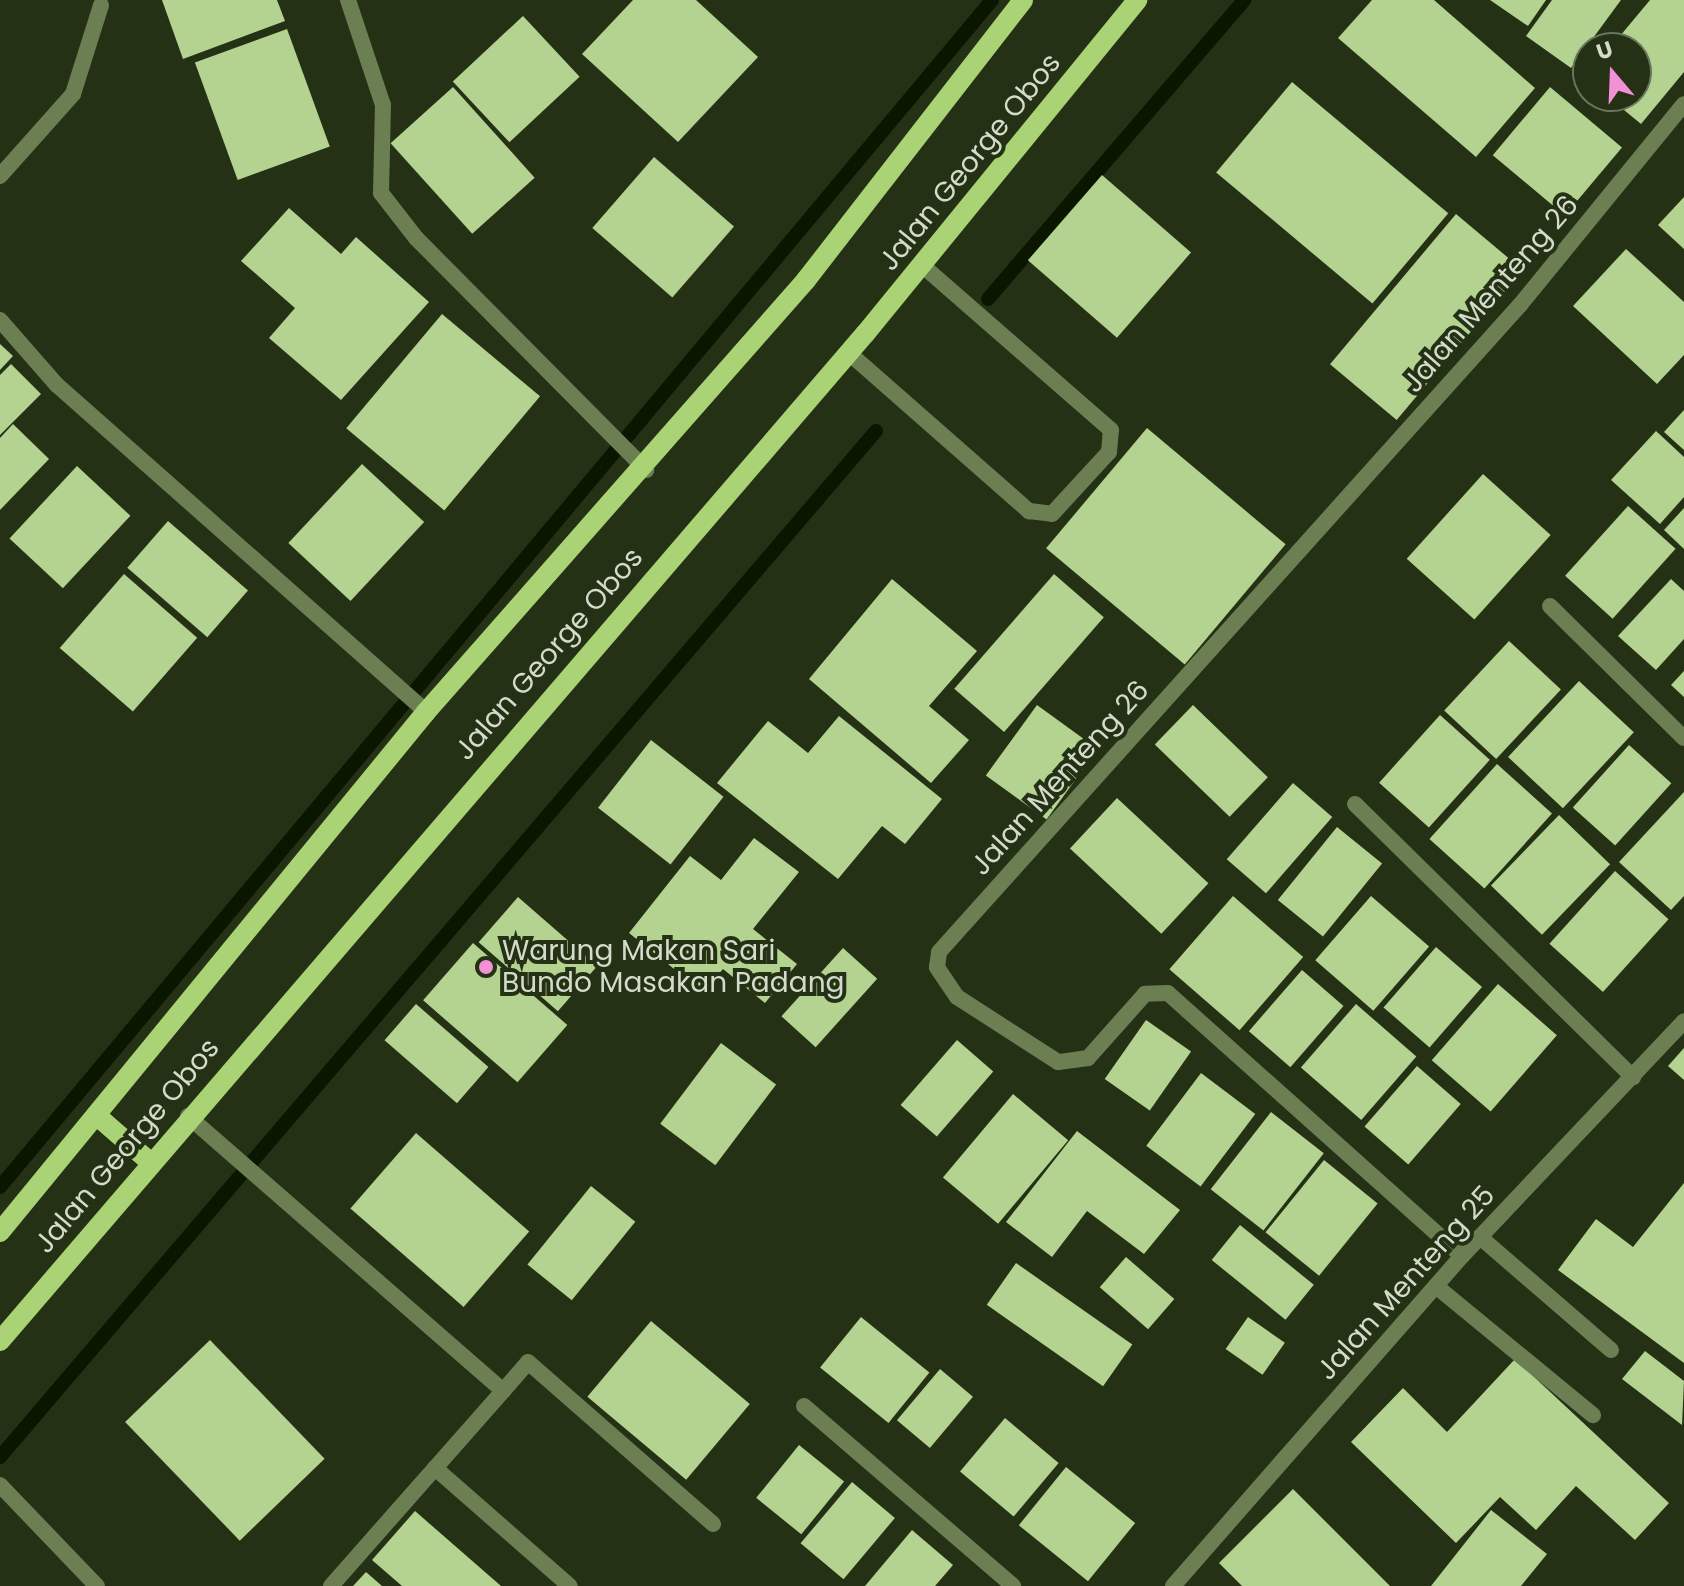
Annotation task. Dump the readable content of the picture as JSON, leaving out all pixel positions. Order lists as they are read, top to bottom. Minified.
{"streets":{"main road":["Jalan George Obos"],"street":["Jalan Menteng 26","Jalan Menteng 25"]},"crossings":[["Jalan Menteng 26","Jalan Menteng 25"]],"places":["Warung Makan Sari Bundo Masakan Padang"],"north":"top"}
